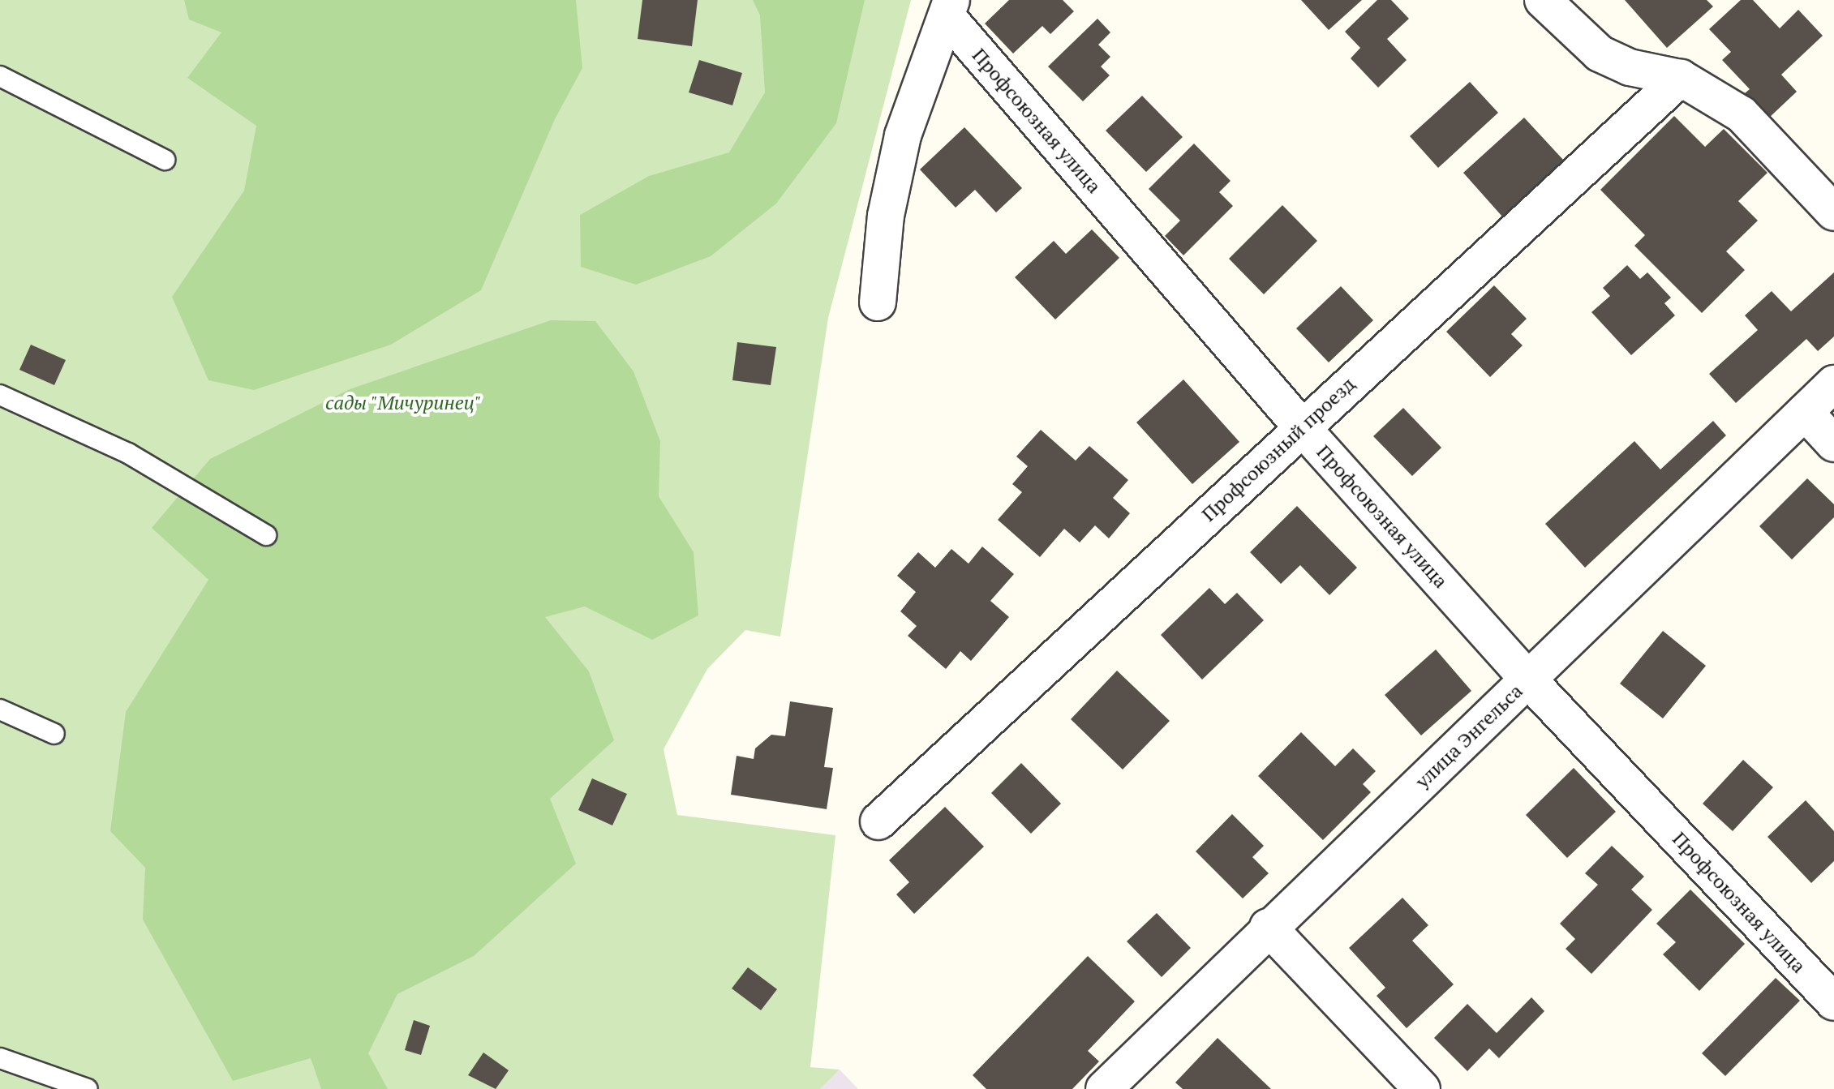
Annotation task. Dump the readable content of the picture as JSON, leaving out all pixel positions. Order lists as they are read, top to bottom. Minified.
{"streets":{"street":["Профсоюзная улица","Профсоюзный проезд","улица Энгельса"]},"crossings":[["Профсоюзная улица","Профсоюзный проезд"],["Профсоюзная улица","улица Энгельса"]],"parks":["сады \"Мичуринец\""]}
